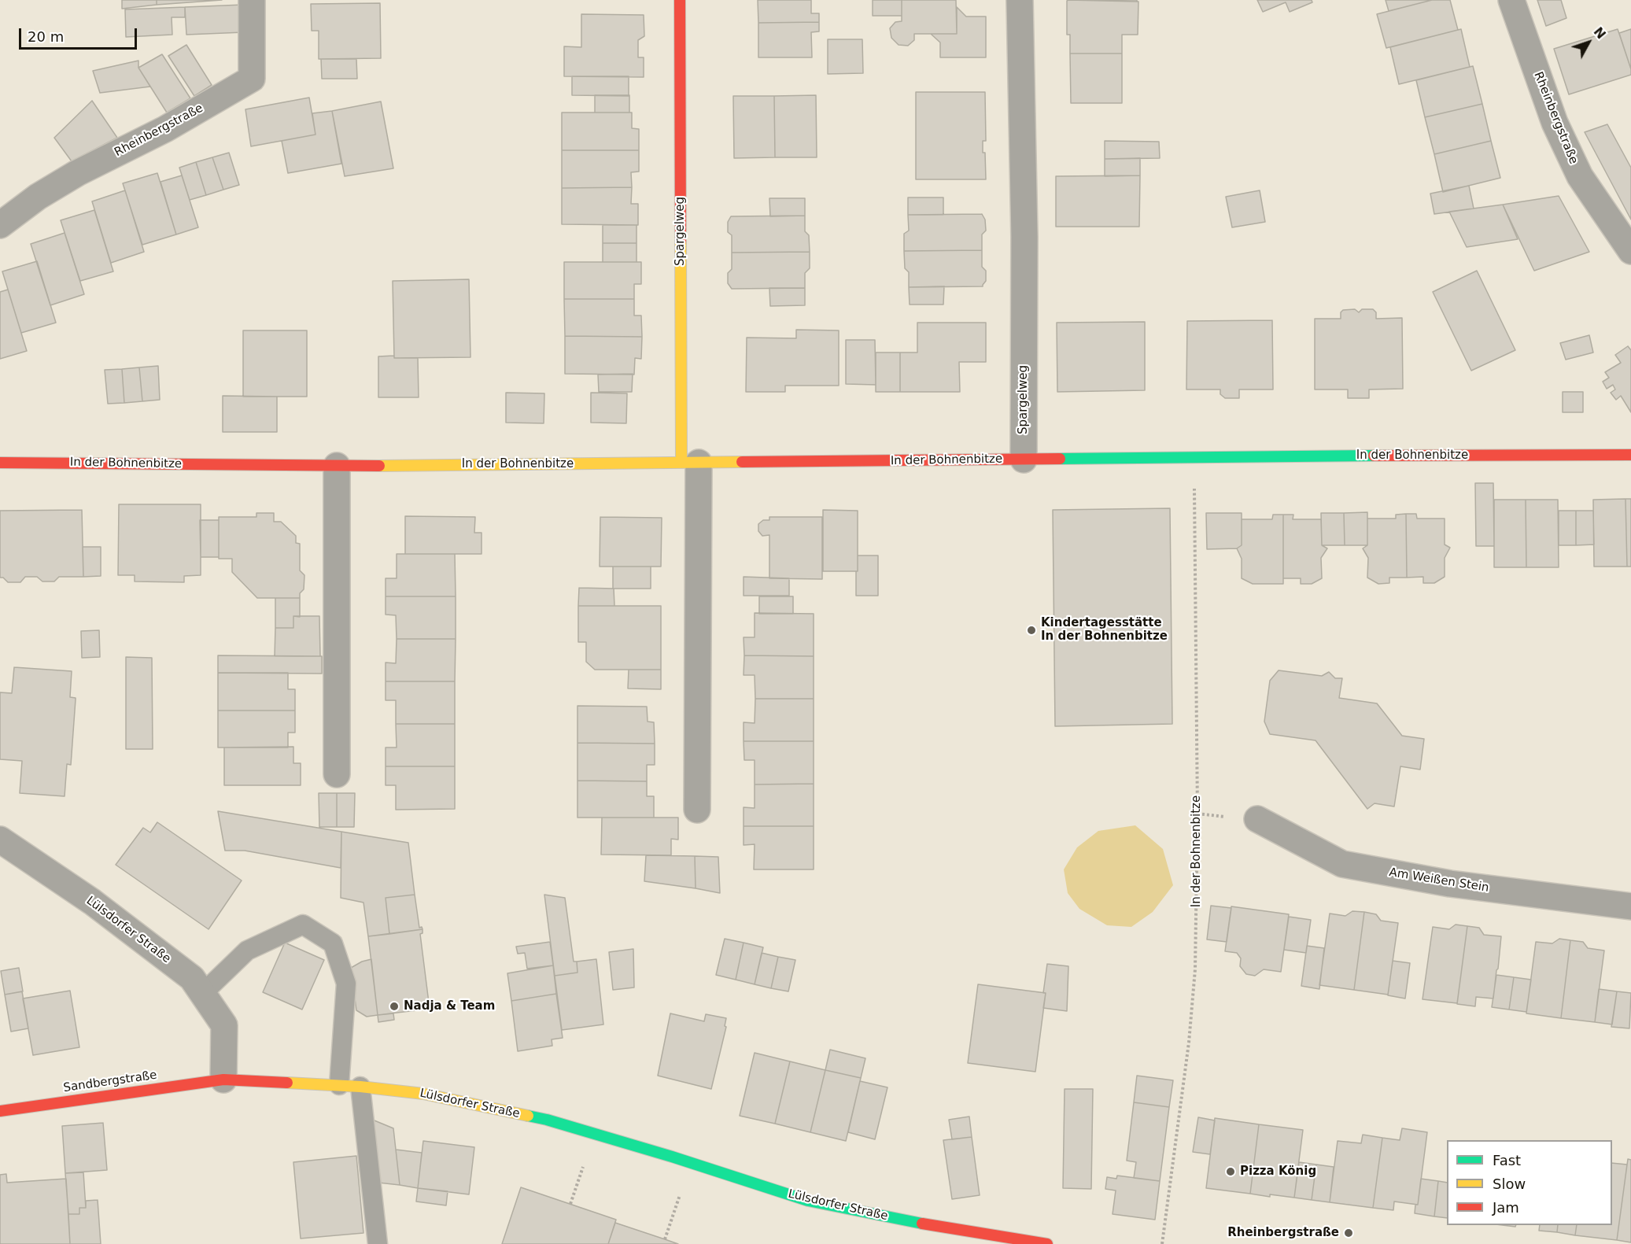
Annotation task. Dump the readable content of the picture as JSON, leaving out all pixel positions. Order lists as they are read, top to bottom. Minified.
{"streets":{"street":["Rheinbergstraße","Spargelweg","In der Bohnenbitze","Am Weißen Stein","Lülsdorfer Straße","Sandbergstraße"]},"crossings":[["Spargelweg","In der Bohnenbitze"],["Lülsdorfer Straße","Sandbergstraße"]],"places":["Kindertagesstätte In der Bohnenbitze","Nadja & Team","Pizza König","Rheinbergstraße"],"legend":["Fast","Slow","Jam"],"scale_bar":"20 m","north":"top right"}
